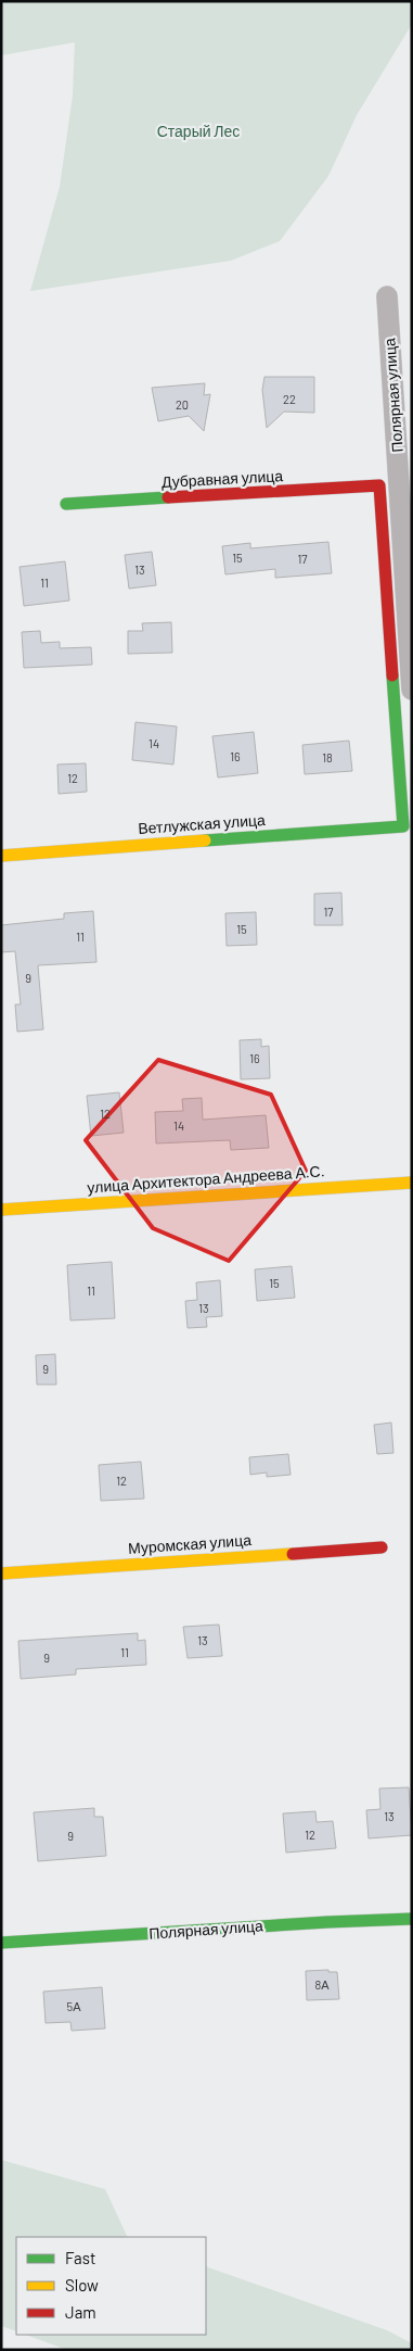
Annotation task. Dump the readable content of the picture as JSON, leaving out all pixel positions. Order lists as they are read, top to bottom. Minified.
{"streets":{"street":["Полярная улица","Дубравная улица","Ветлужская улица","улица Архитектора Андреева А.С.","Муромская улица"]},"crossings":[["Дубравная улица","Ветлужская улица"]],"parks":["Старый Лес"],"house_numbers":["22","20","15","17","13","11","14","16","18","12","17","15","11","9","16","12","14","15","11","13","9","12","13","11","9","13","12","9","8А","5А"],"legend":["Fast","Slow","Jam"]}
